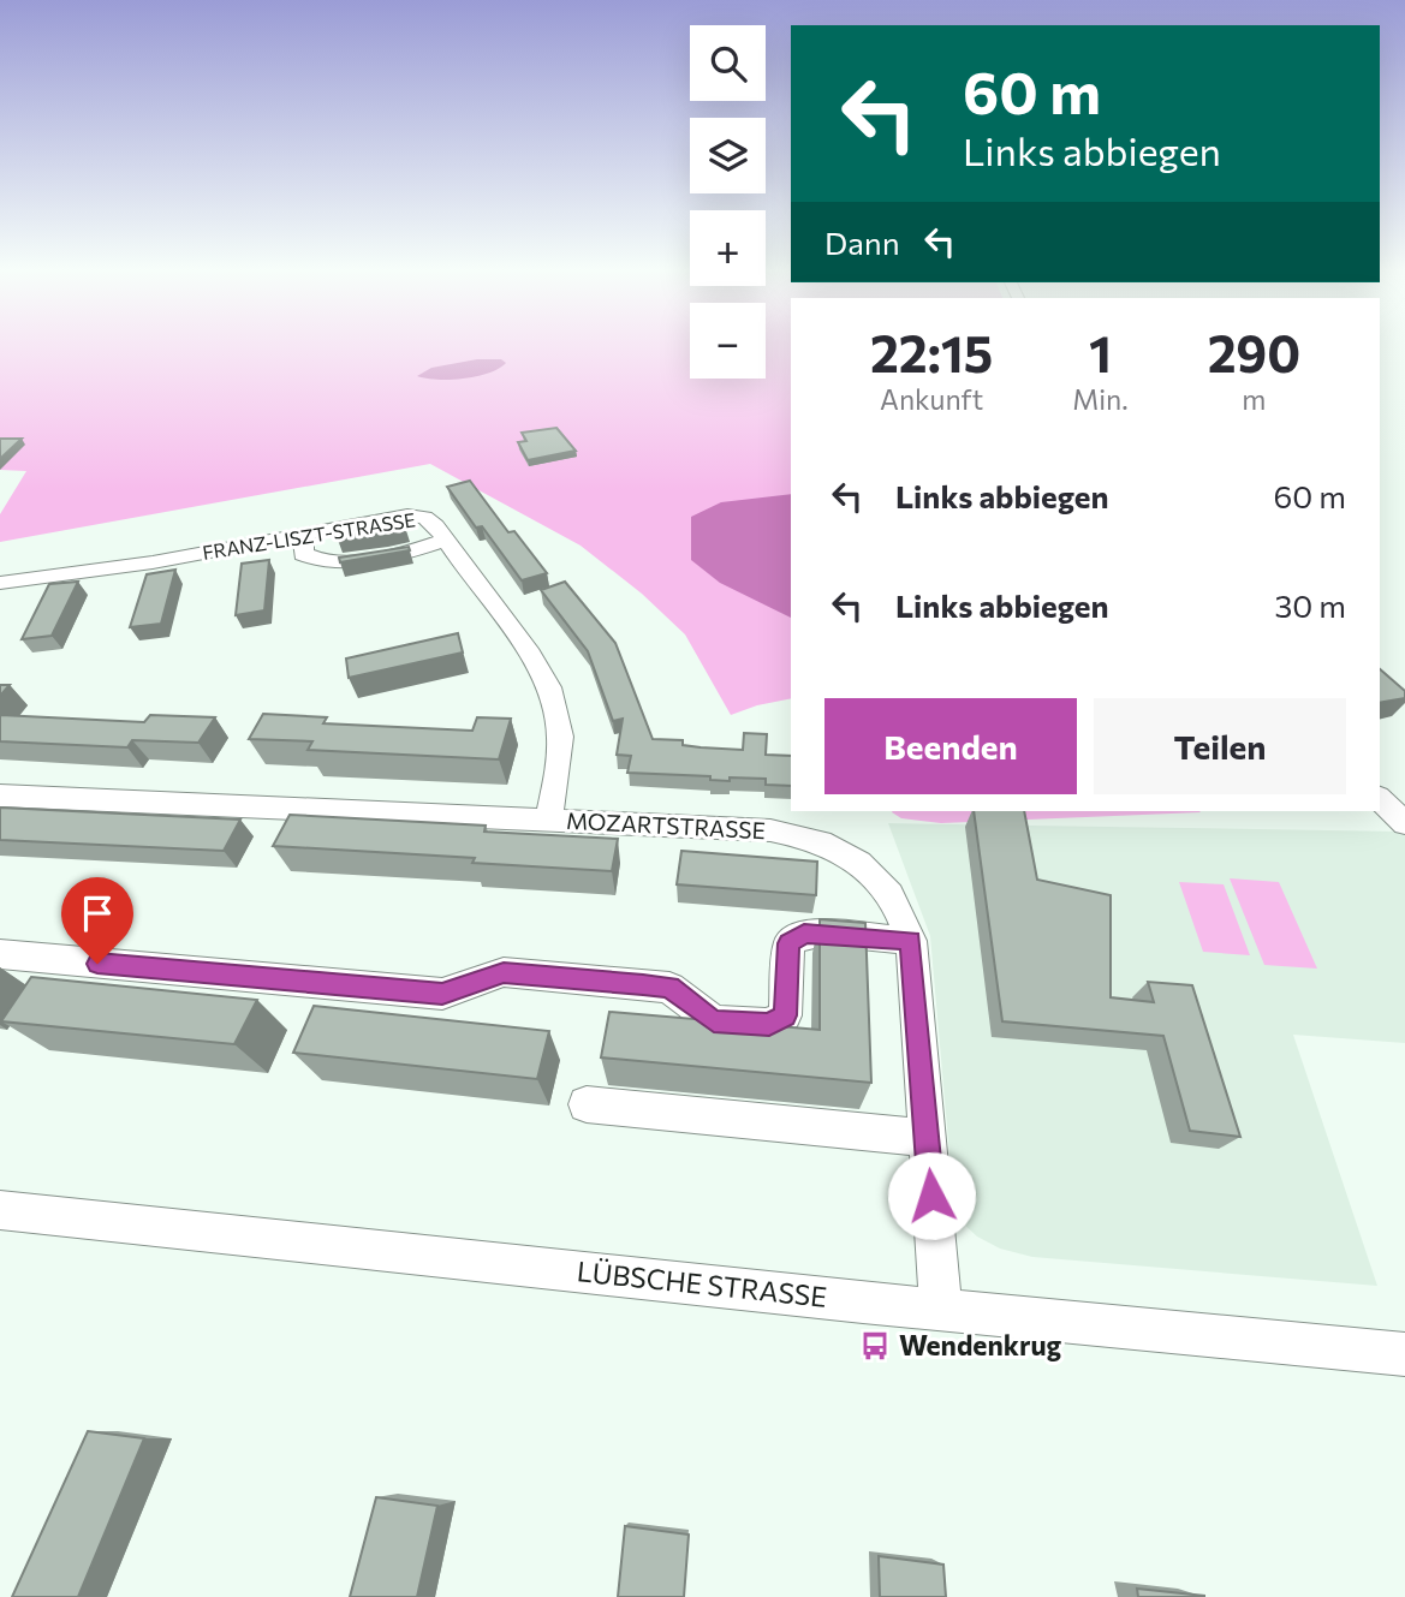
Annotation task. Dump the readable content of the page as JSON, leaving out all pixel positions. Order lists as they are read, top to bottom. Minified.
{"streets":{"street":["FRANZ-LISZT-STRASSE","MOZARTSTRASSE","LÜBSCHE STRASSE"]},"crossings":[["FRANZ-LISZT-STRASSE","MOZARTSTRASSE"],["MOZARTSTRASSE","LÜBSCHE STRASSE"]],"places":{"bus stop":["Wendenkrug"]},"page":{"map_buttons":["+","−"],"turn":["60 m","Links abbiegen"],"then":"Dann","eta":["22:15","Ankunft","1","Min.","290","m"],"list":[{"name":"Links abbiegen","value":"60 m"},{"name":"Links abbiegen","value":"30 m"}],"buttons":["Beenden","Teilen"]}}
